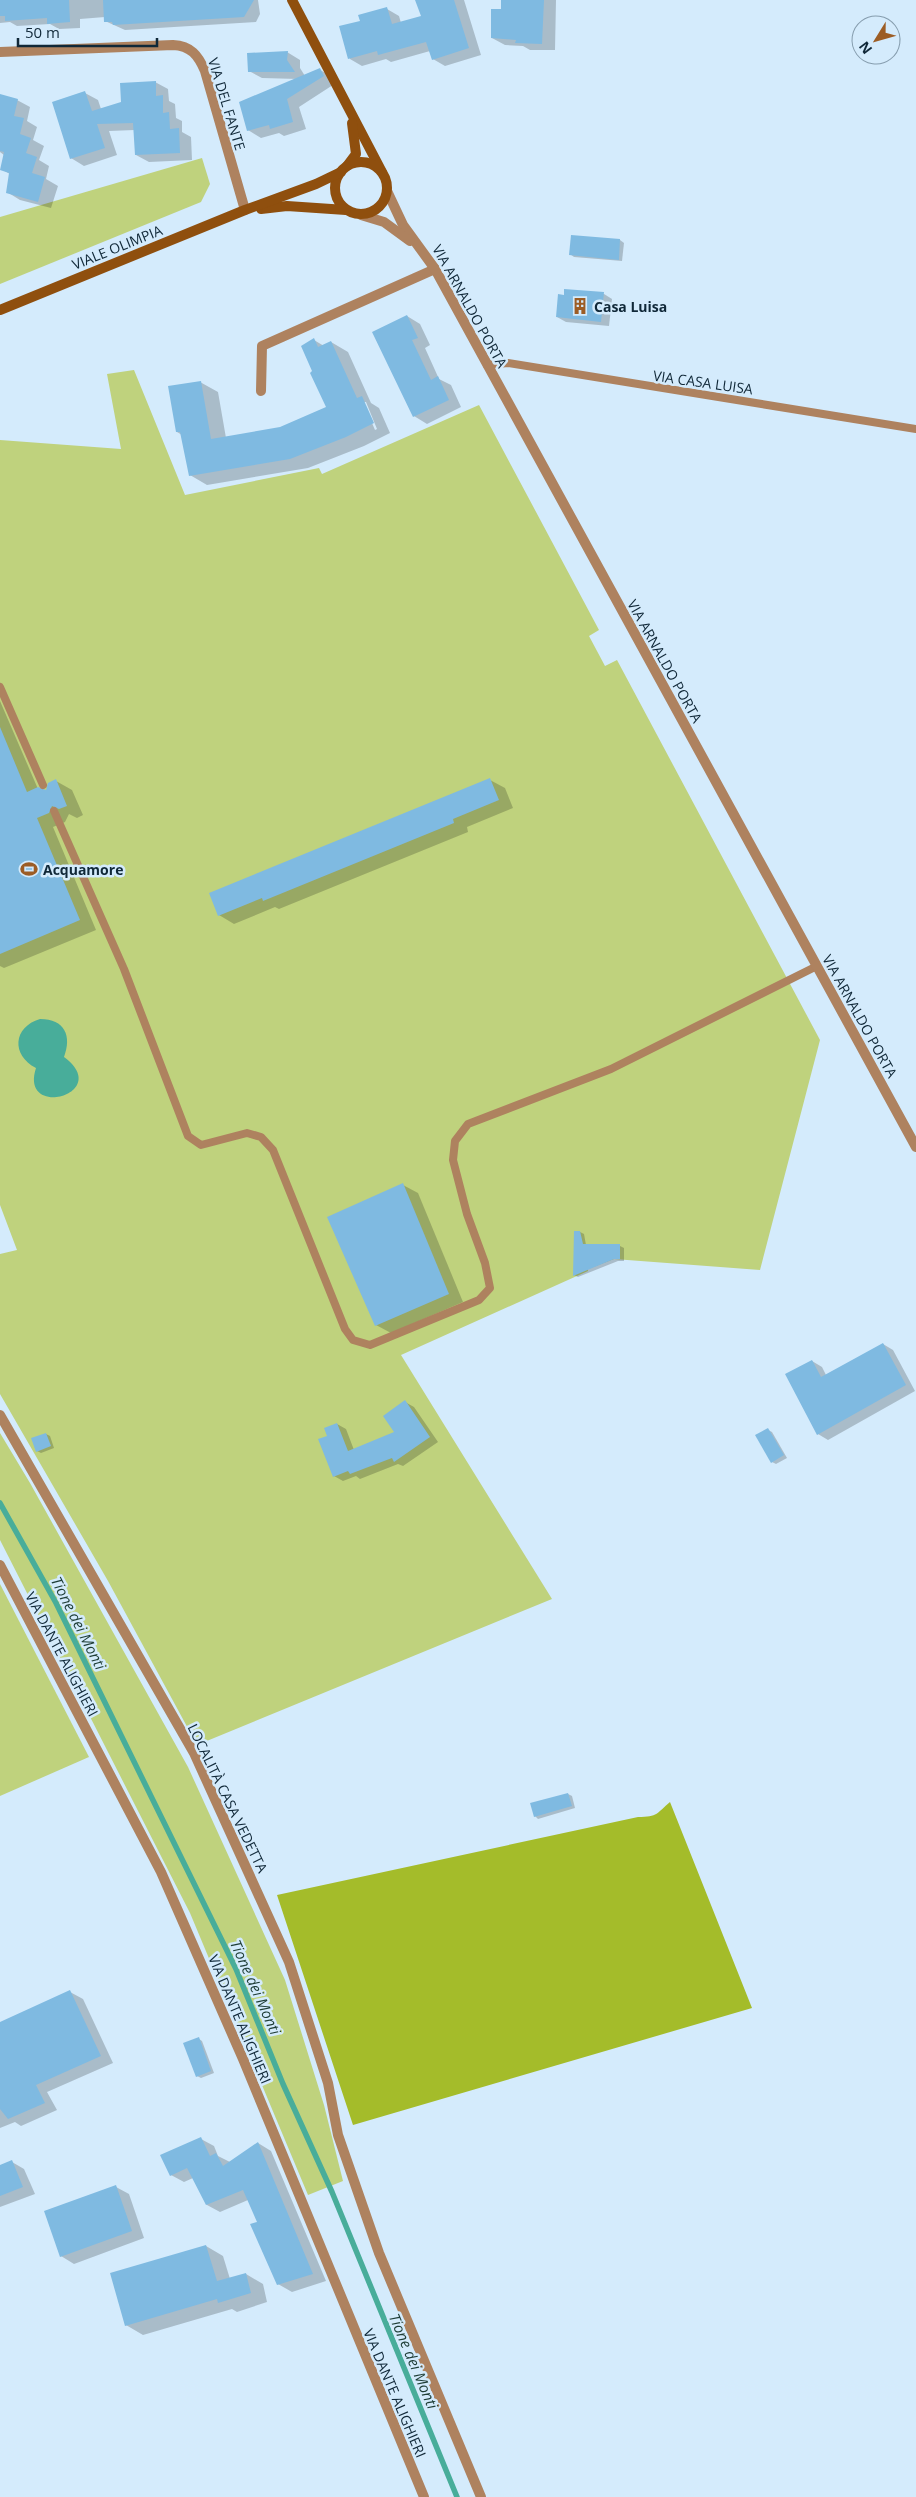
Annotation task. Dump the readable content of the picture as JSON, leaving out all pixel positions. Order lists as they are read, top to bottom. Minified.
{"streets":{"main road":["VIALE OLIMPIA"],"street":["VIA DEL FANTE","VIA ARNALDO PORTA","VIA DANTE ALIGHIERI","LOCALITÀ CASA VEDETTA"],"lane":["VIA CASA LUISA"]},"crossings":[["VIA DEL FANTE","VIALE OLIMPIA"],["VIALE OLIMPIA","VIA ARNALDO PORTA"],["VIA ARNALDO PORTA","VIA CASA LUISA"]],"water":["Tione dei Monti"],"places":{"building":["Casa Luisa"],"sports":["Acquamore"]},"scale_bar":"50 m","north":"bottom left"}
